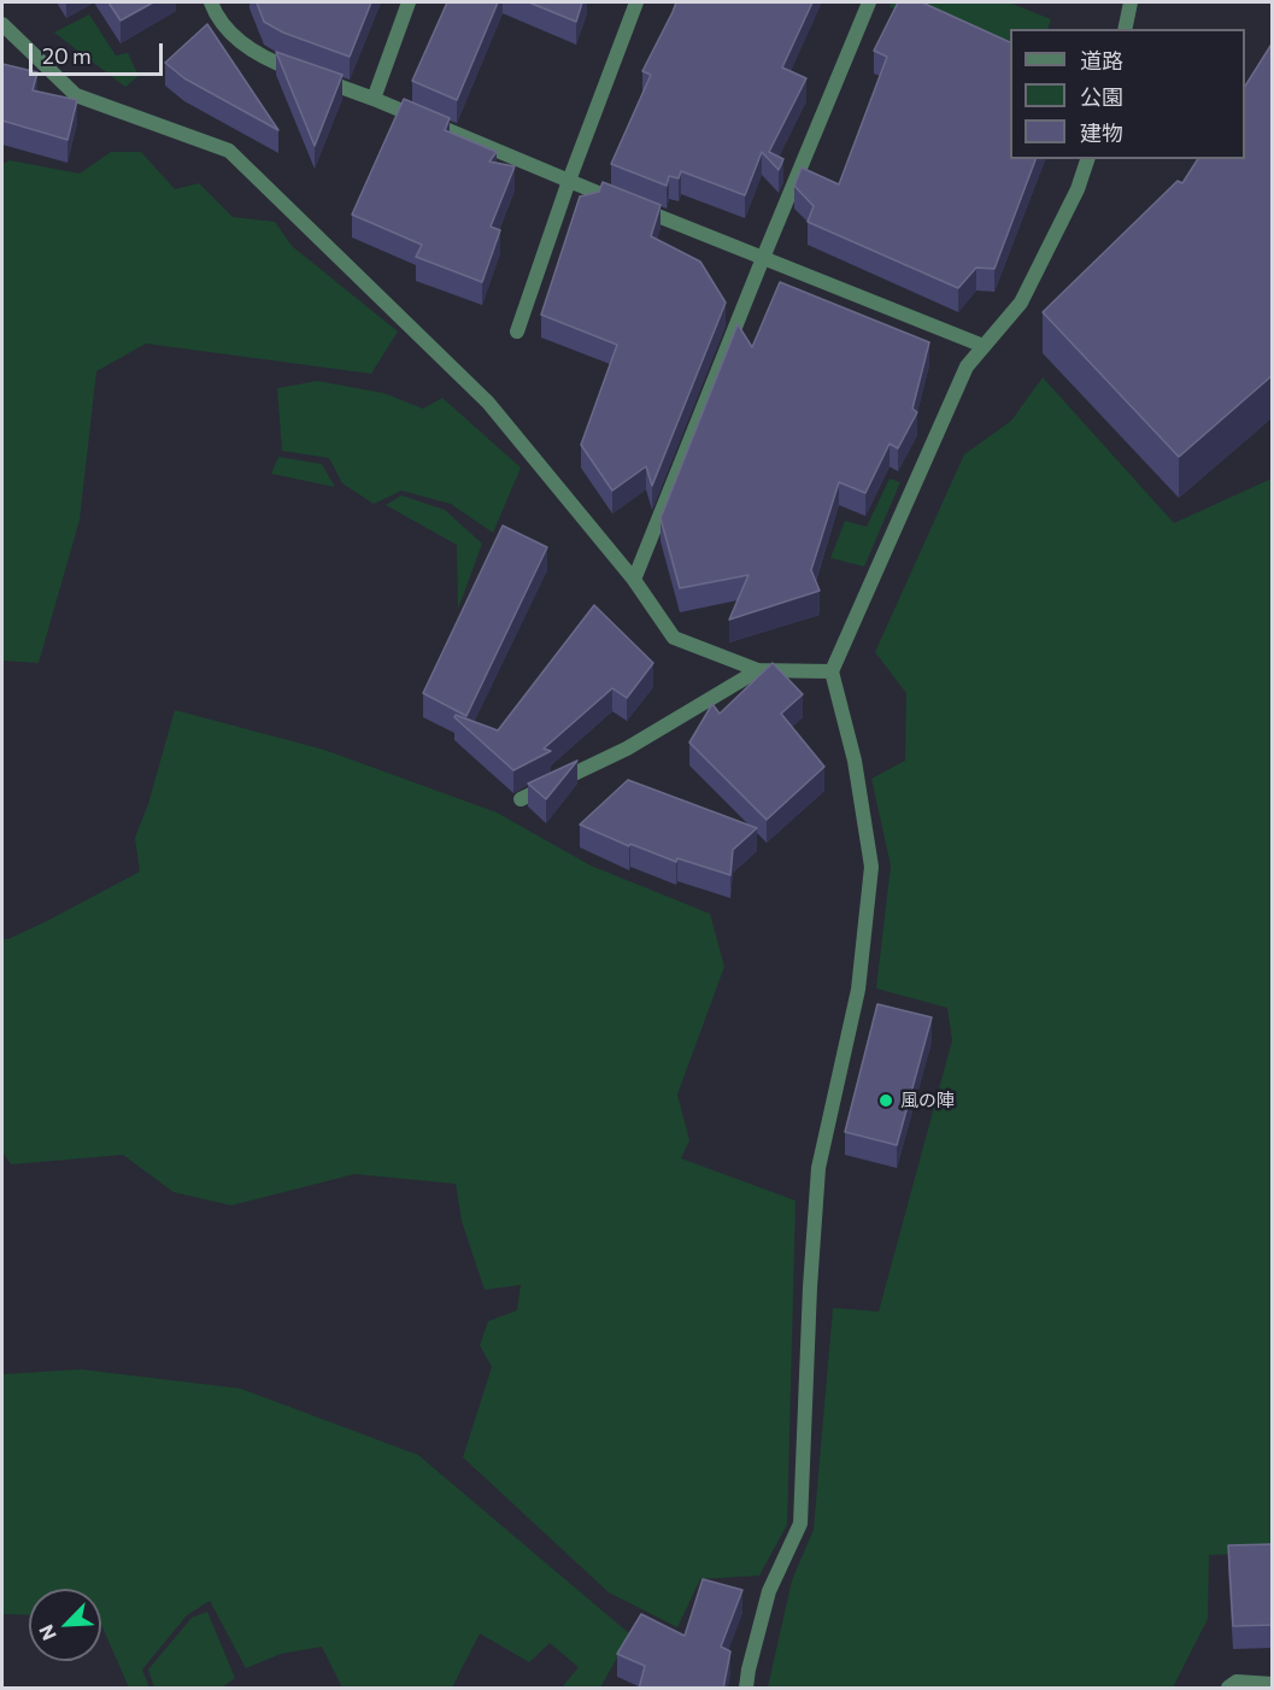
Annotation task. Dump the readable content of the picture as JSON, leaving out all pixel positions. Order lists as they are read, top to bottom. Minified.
{"places":["風の陣"],"legend":["道路","公園","建物"],"scale_bar":"20 m","north":"bottom left"}
